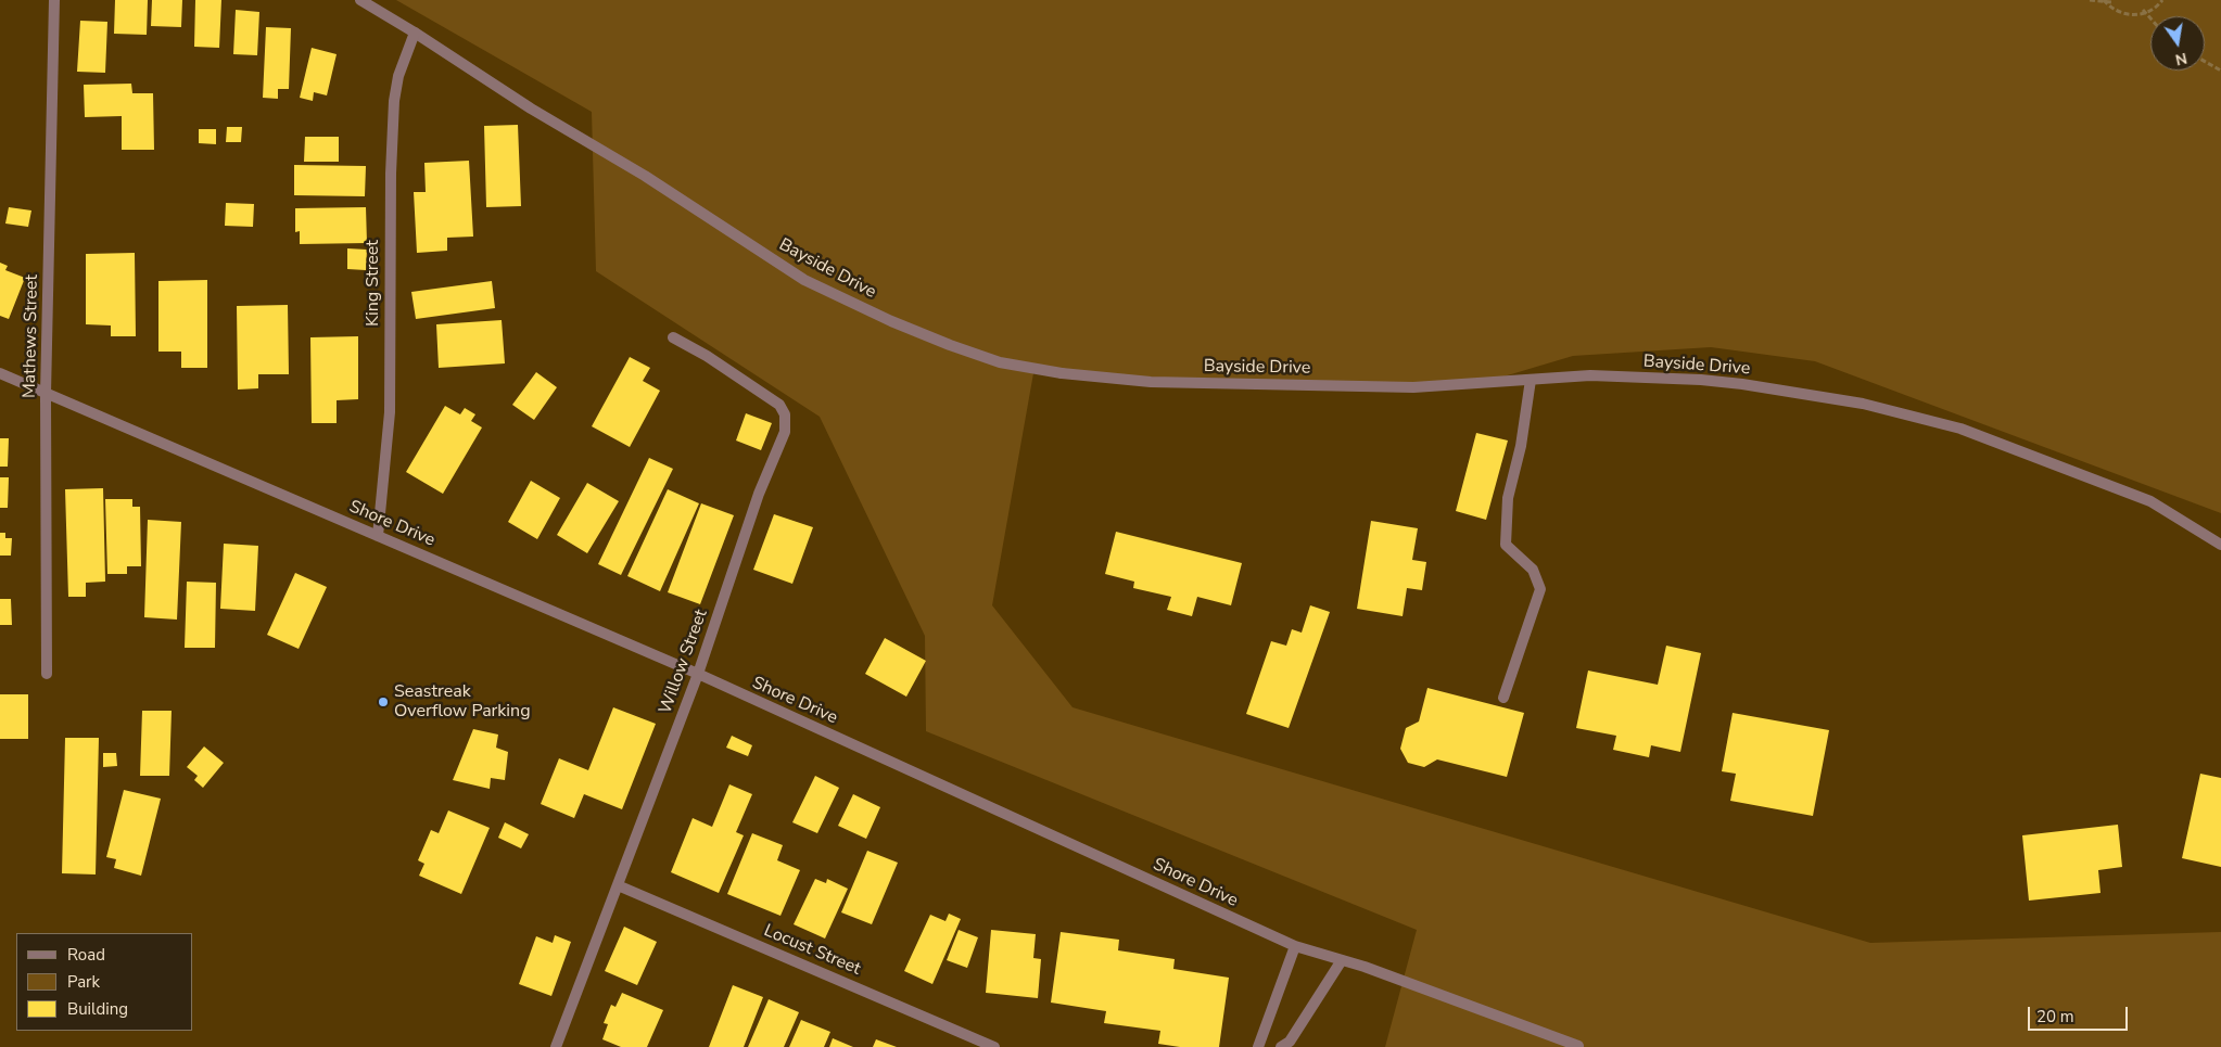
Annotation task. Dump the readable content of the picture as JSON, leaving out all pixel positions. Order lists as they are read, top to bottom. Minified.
{"streets":{"street":["Bayside Drive","King Street","Mathews Street","Shore Drive","Willow Street","Locust Street"]},"crossings":[["Bayside Drive","King Street"],["King Street","Shore Drive"],["Mathews Street","Shore Drive"],["Shore Drive","Willow Street"],["Willow Street","Locust Street"]],"places":["Seastreak Overflow Parking"],"legend":["Road","Park","Building"],"scale_bar":"20 m","north":"bottom"}
